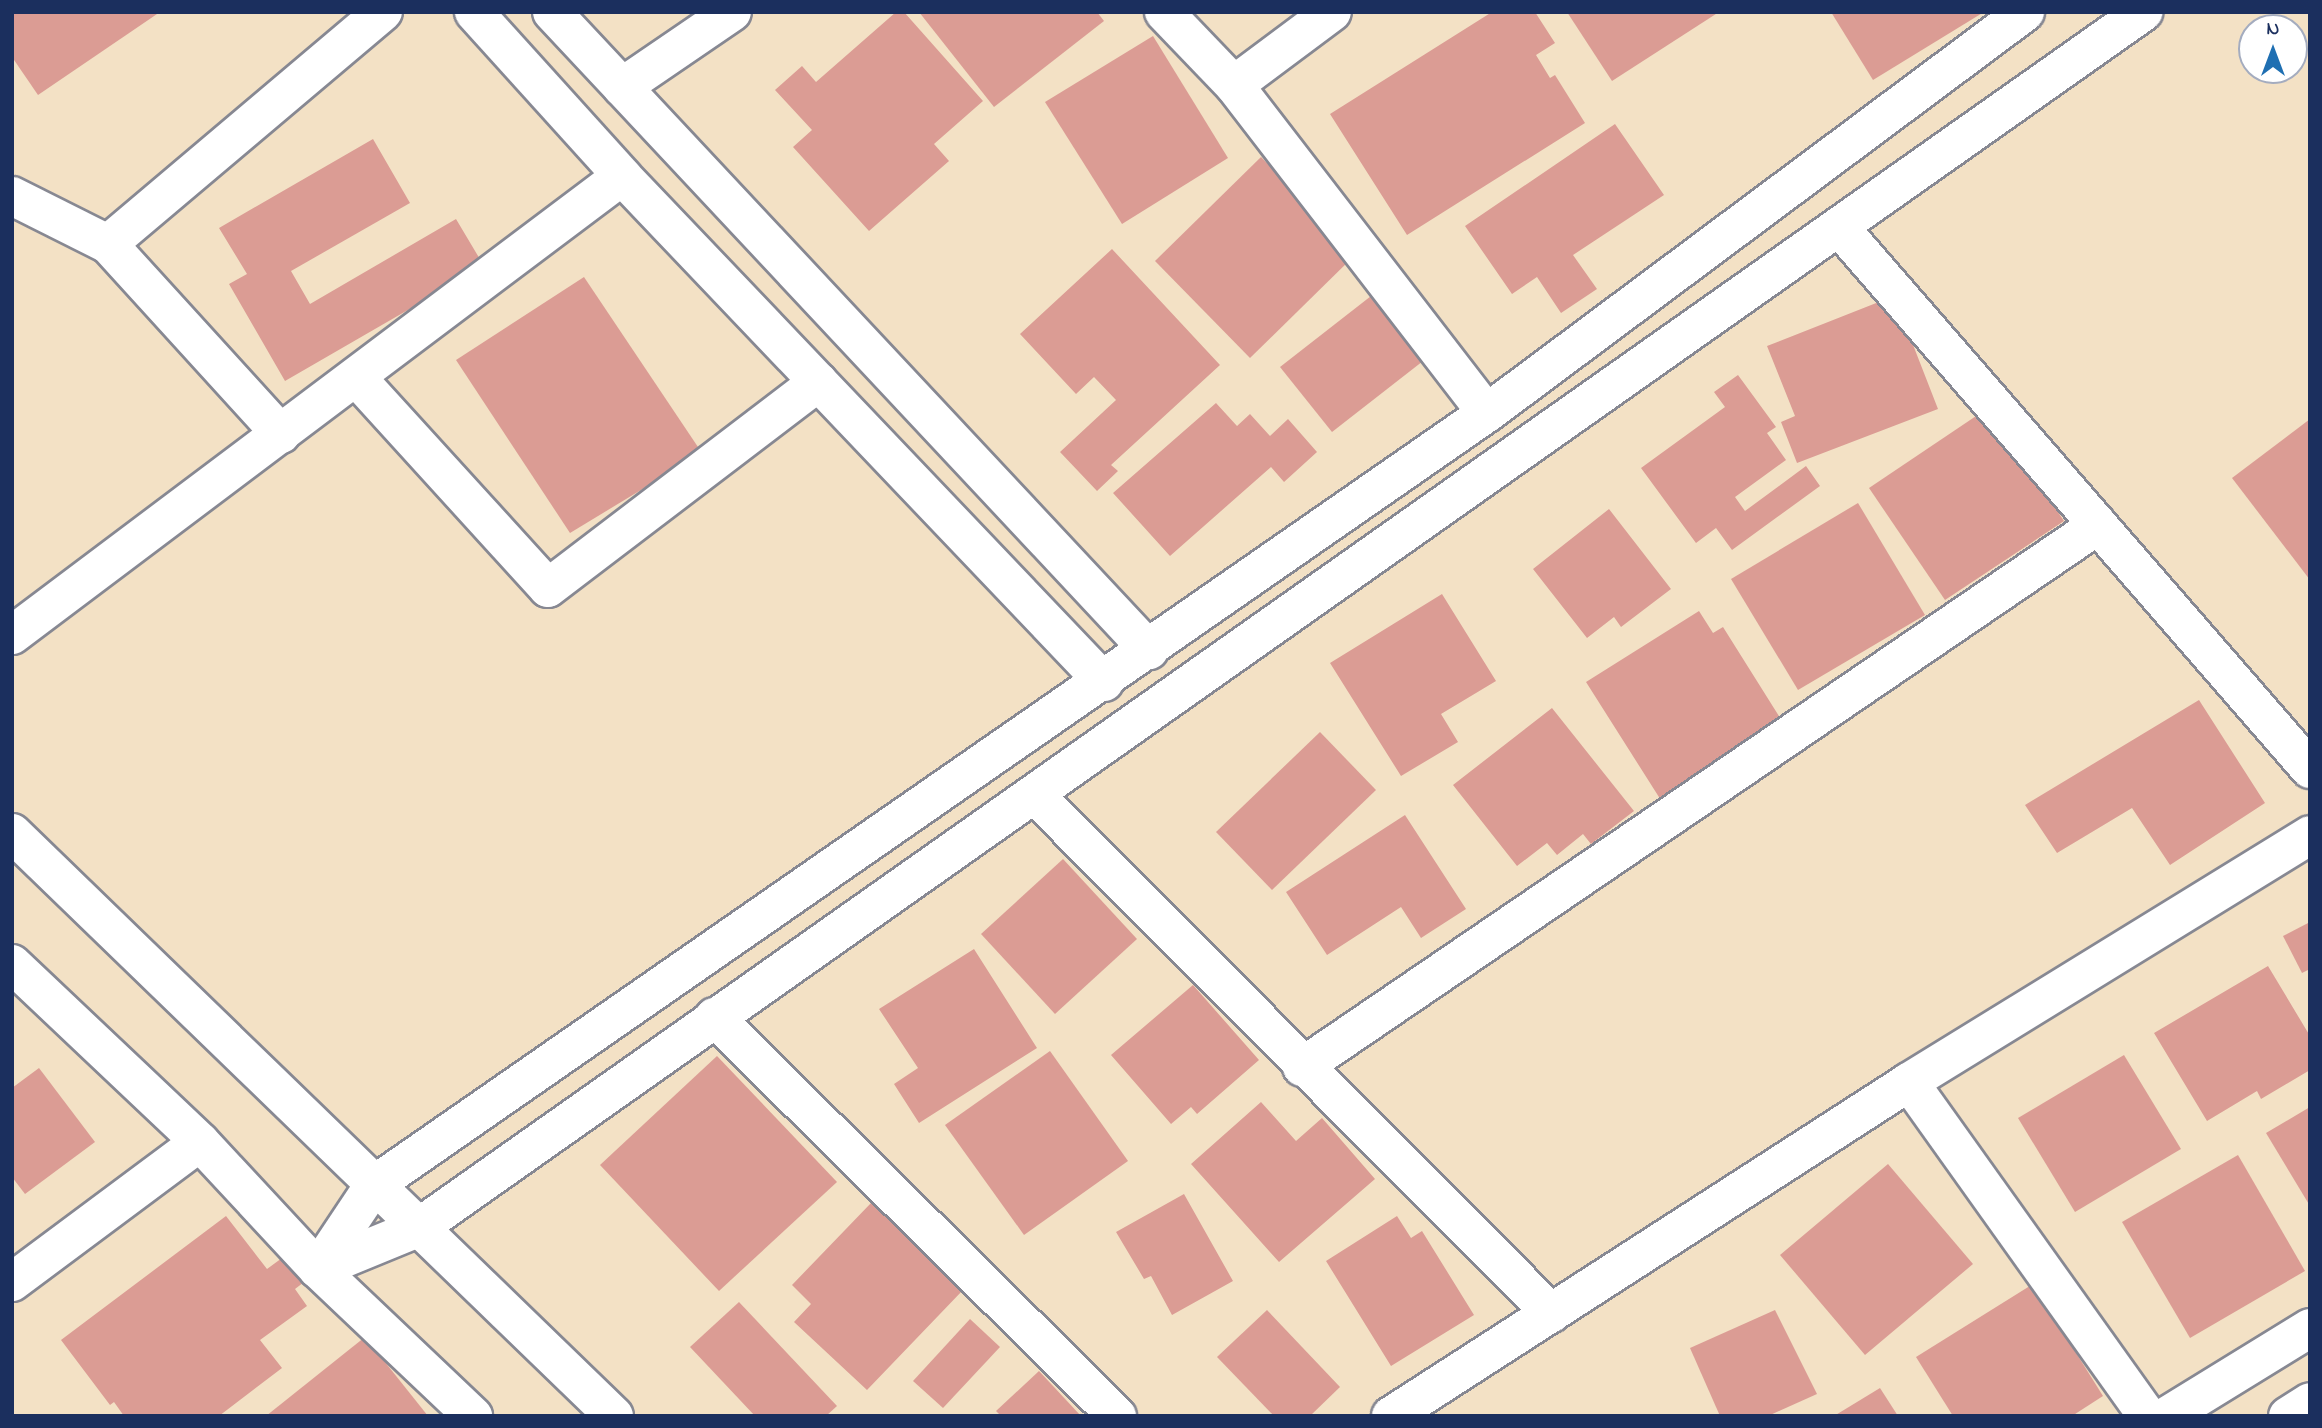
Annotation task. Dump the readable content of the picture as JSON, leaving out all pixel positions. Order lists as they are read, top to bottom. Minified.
{"north":"top"}
